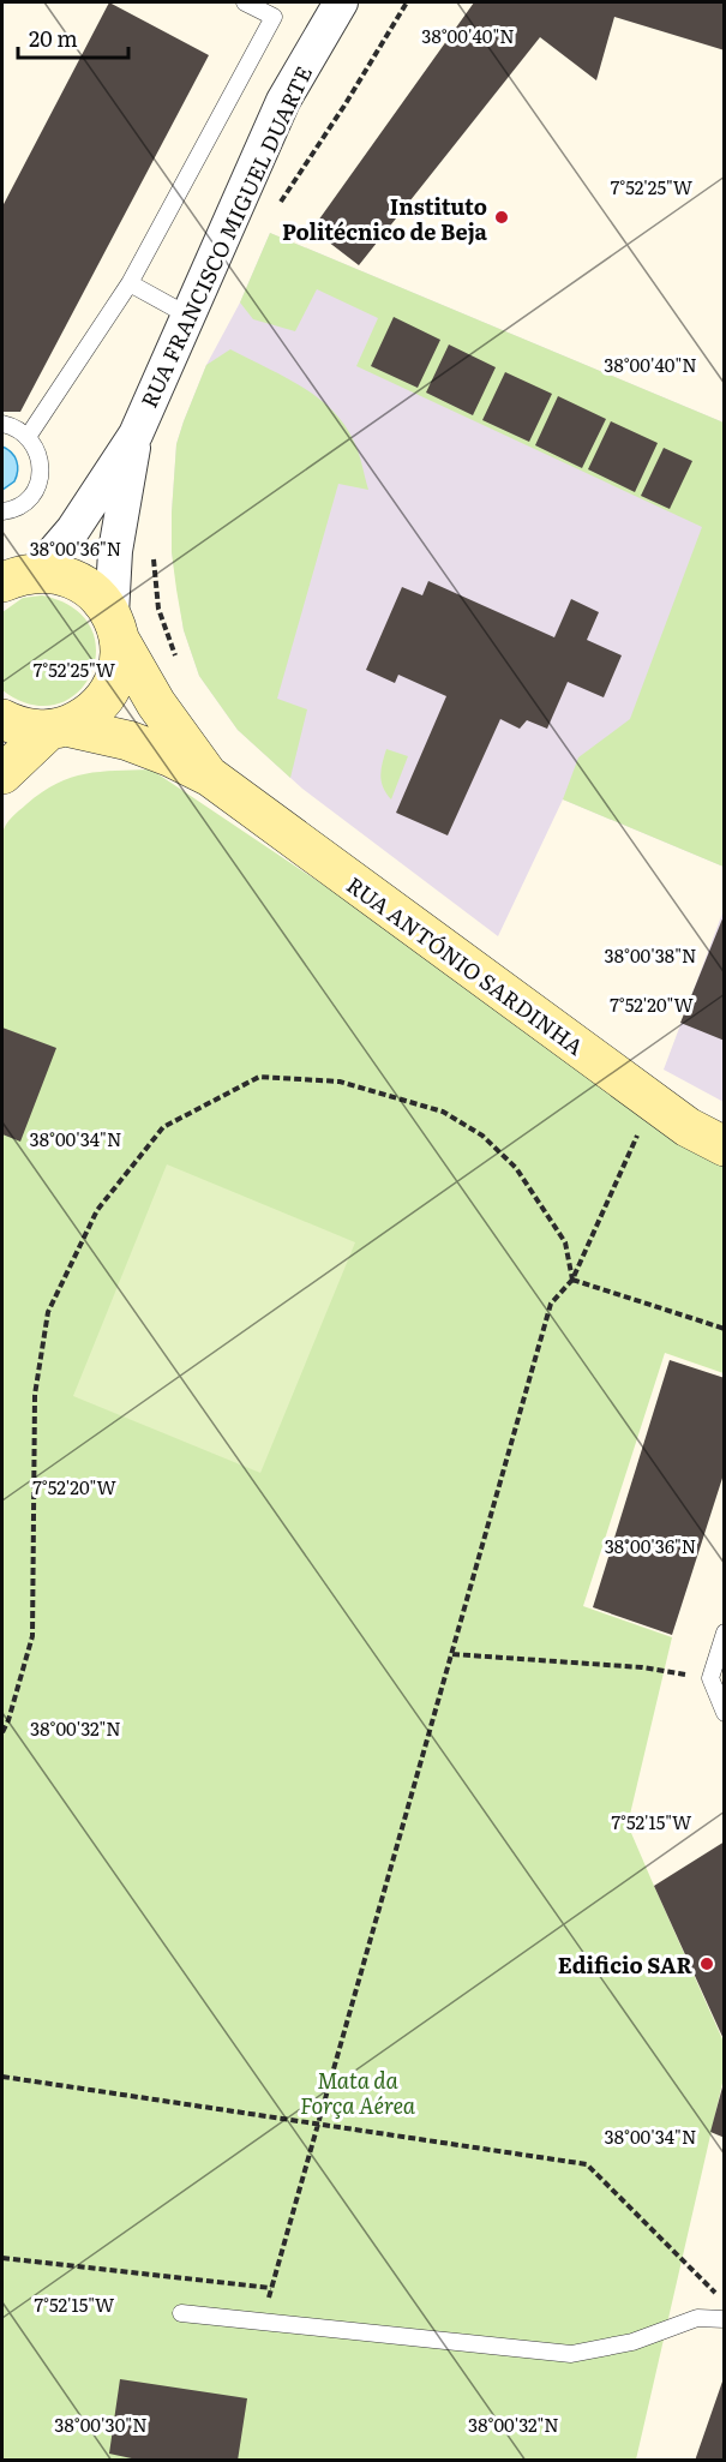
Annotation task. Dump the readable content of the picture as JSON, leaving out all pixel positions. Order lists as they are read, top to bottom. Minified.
{"streets":{"main road":["RUA ANTÓNIO SARDINHA"],"street":["RUA FRANCISCO MIGUEL DUARTE"]},"parks":["Mata da Força Aérea"],"places":["Instituto Politécnico de Beja","Edificio SAR"],"scale_bar":"20 m","coordinates":["38°00'40\"N","7°52'25\"W","38°00'36\"N","38°00'38\"N","7°52'20\"W","38°00'34\"N","38°00'32\"N","7°52'15\"W","38°00'30\"N"]}
